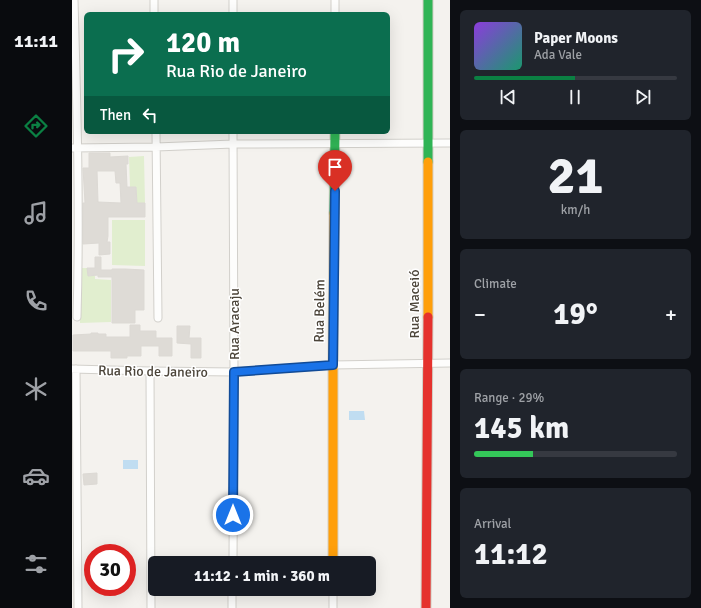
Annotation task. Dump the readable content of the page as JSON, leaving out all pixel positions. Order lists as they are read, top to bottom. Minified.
{"streets":{"street":["Rua Maceió","Rua Belém","Rua Aracaju","Rua Rio de Janeiro"]},"crossings":[["Rua Maceió","Rua Rio de Janeiro"],["Rua Belém","Rua Rio de Janeiro"],["Rua Aracaju","Rua Rio de Janeiro"]],"page":{"tabs":"11:11","turn":["120 m","Rua Rio de Janeiro"],"song":["Paper Moons","Ada Vale"],"then":"Then","tile":[["21","km/h"],"Climate",["Range · 29%","145 km"],["Arrival","11:12"]],"heat":["−","19°","+"],"limit":"30","trip":"11:12 · 1 min · 360 m"}}
